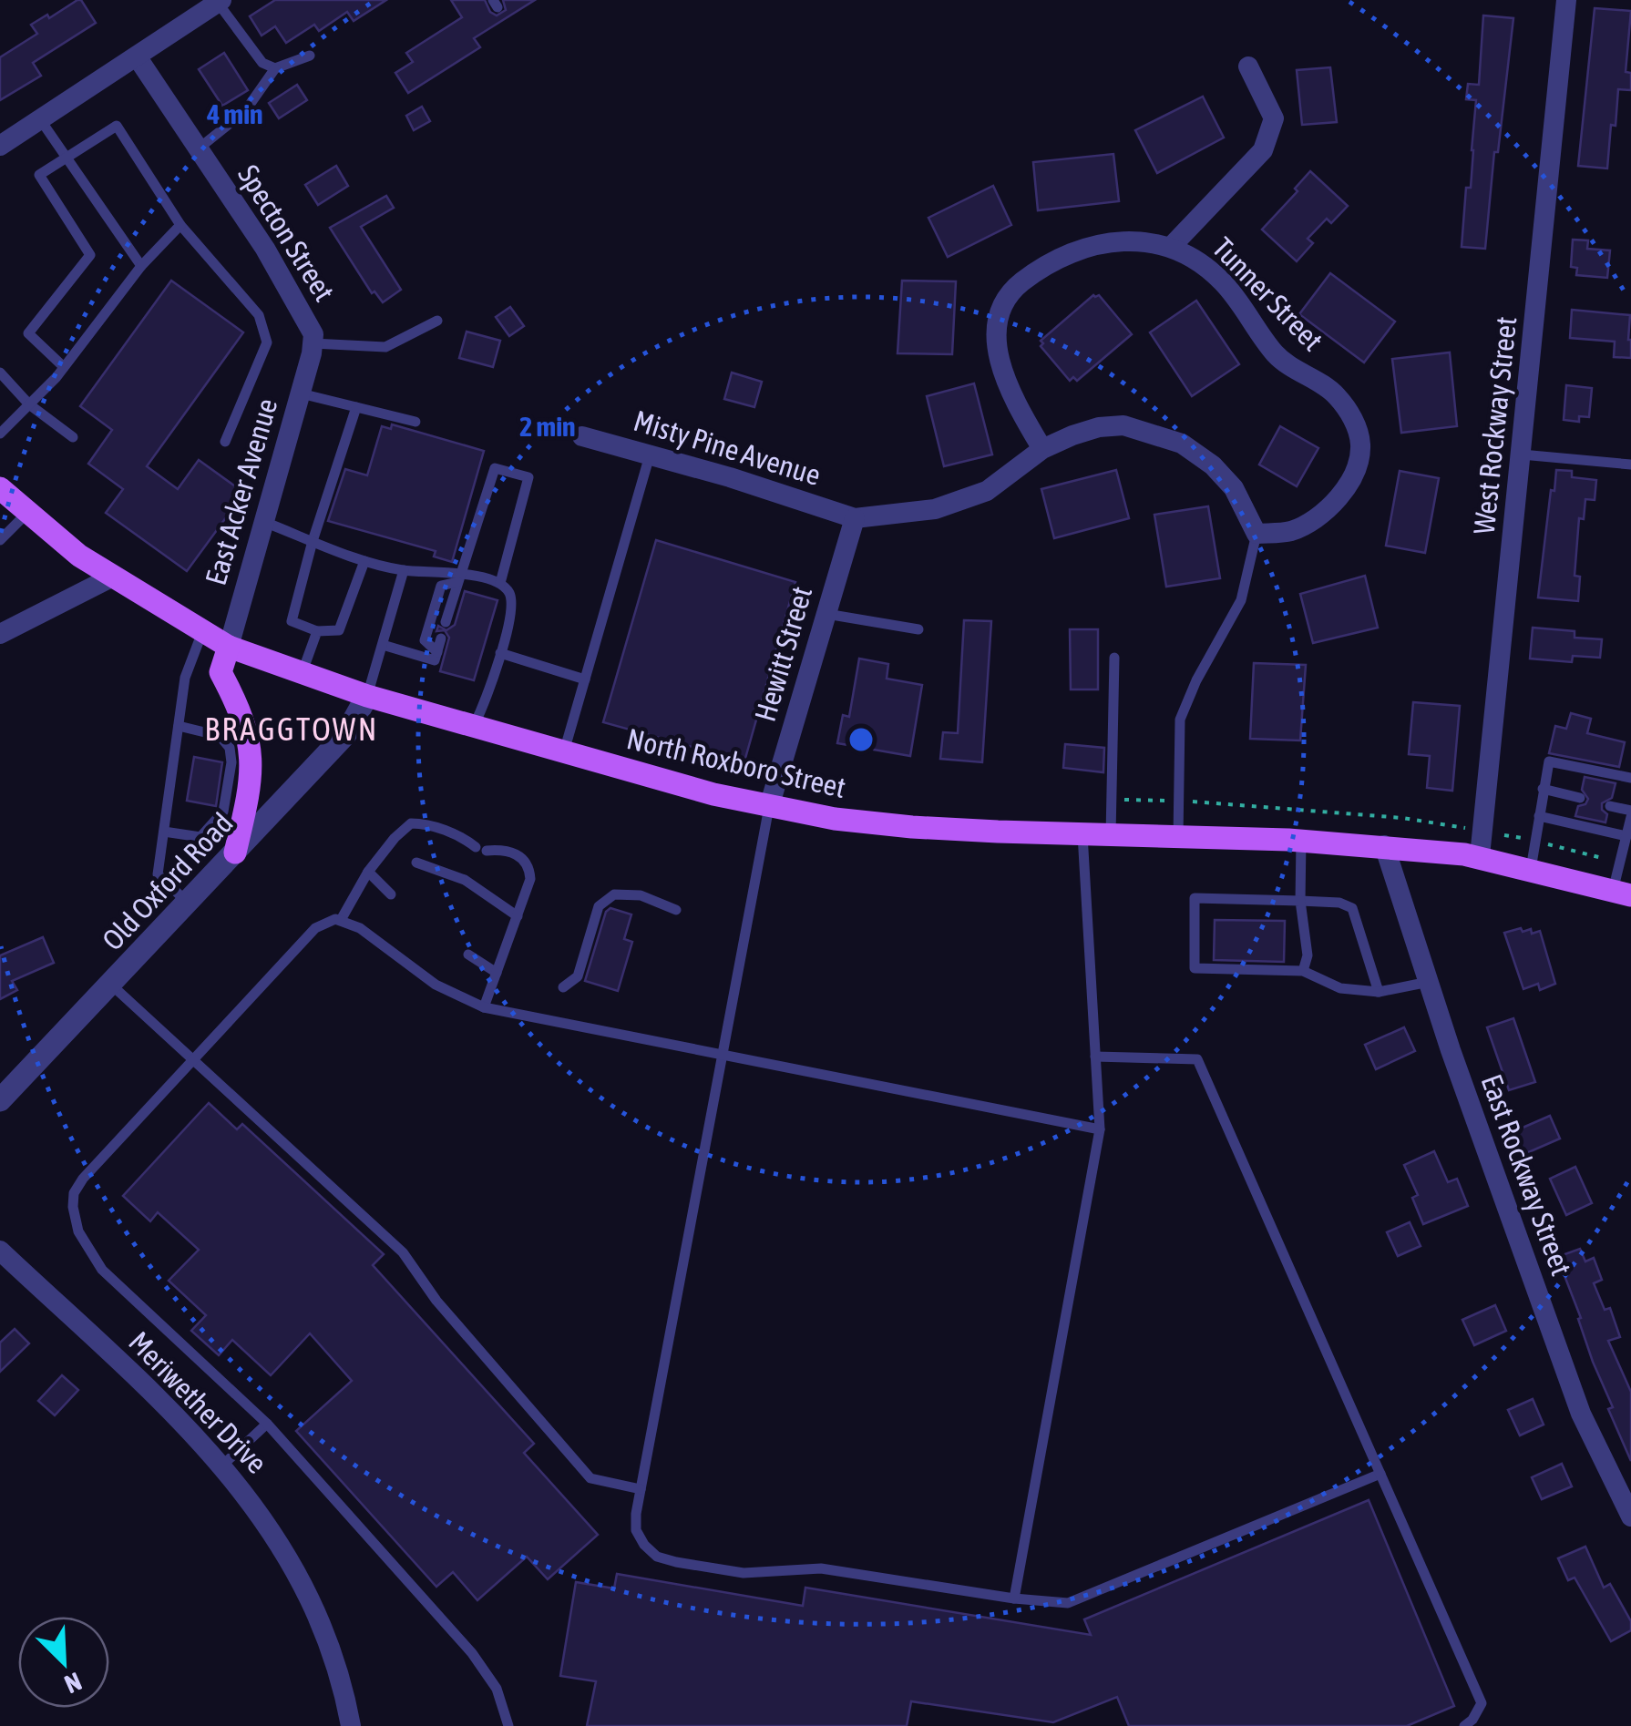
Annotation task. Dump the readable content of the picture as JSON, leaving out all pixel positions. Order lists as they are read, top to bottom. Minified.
{"streets":{"main road":["North Roxboro Street"],"street":["Specton Street","Tunner Street","West Rockway Street","Misty Pine Avenue","East Acker Avenue","Hewitt Street","Old Oxford Road","East Rockway Street","Meriwether Drive"]},"crossings":[["Specton Street","East Acker Avenue"],["West Rockway Street","North Roxboro Street"],["Misty Pine Avenue","Hewitt Street"],["East Acker Avenue","North Roxboro Street"],["Hewitt Street","North Roxboro Street"],["North Roxboro Street","Old Oxford Road"],["North Roxboro Street","East Rockway Street"]],"districts":["BRAGGTOWN"],"north":"bottom right","rings":["4 min","2 min"]}
